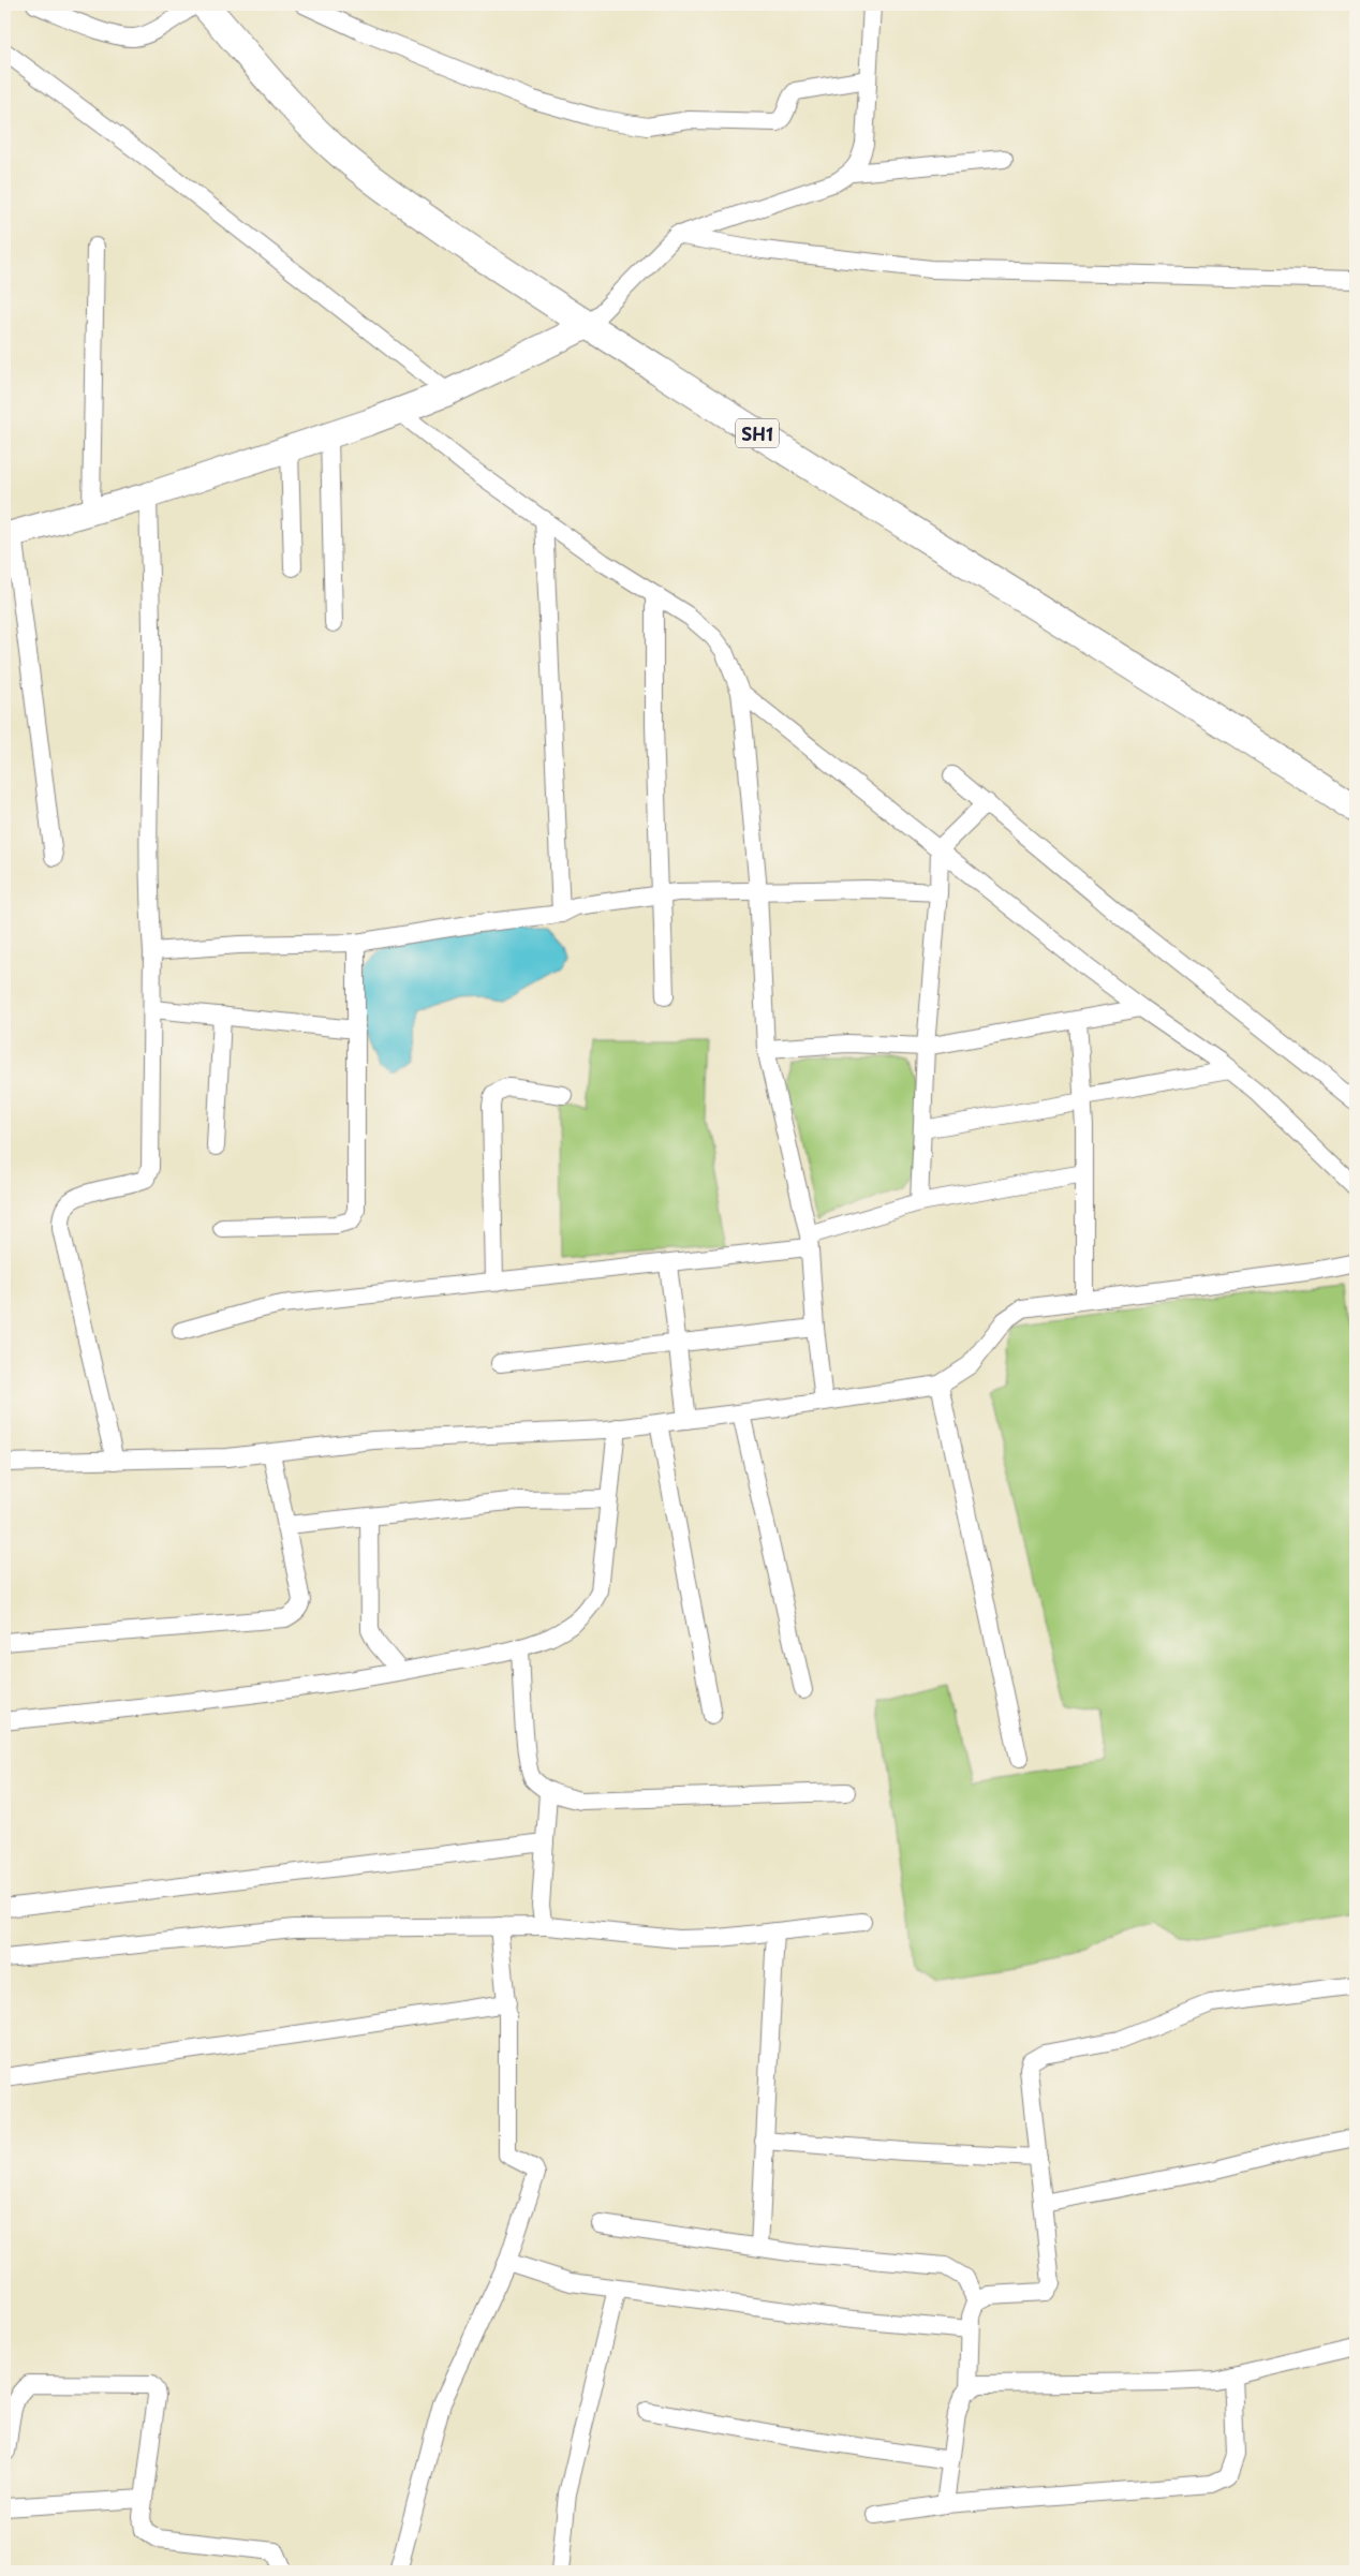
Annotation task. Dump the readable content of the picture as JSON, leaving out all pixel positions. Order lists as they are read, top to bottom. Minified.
{"streets":{"main road":["SH1"]}}
